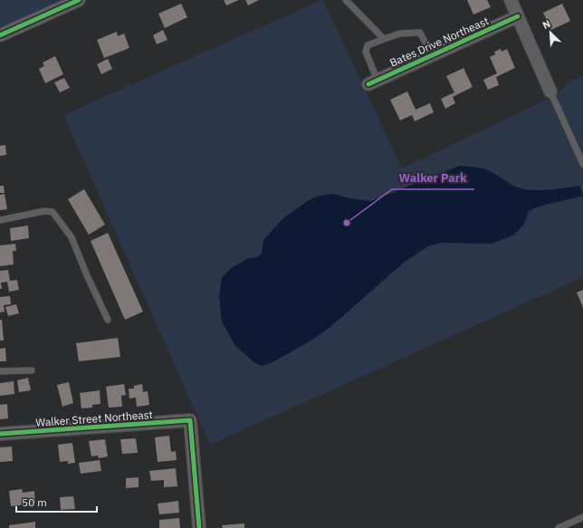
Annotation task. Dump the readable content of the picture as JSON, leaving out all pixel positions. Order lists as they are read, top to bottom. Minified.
{"streets":{"street":["Bates Drive Northeast","Walker Street Northeast"]},"places":["Walker Park"],"scale_bar":"50 m","north":"top left"}
